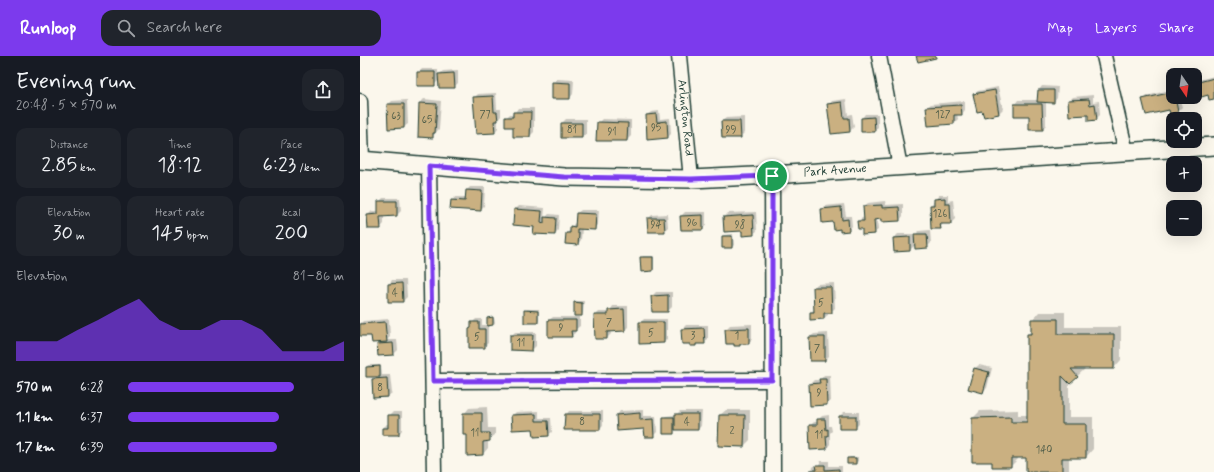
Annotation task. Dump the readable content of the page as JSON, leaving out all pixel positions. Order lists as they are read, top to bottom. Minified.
{"streets":{"street":["Arlington Road","Park Avenue"]},"crossings":[["Arlington Road","Park Avenue"]],"house_numbers":["77","127","63","65","95","81","99","91","126","96","94","98","4","5","7","9","5","3","1","5","11","7","8","9","8","4","2","11","11","140"],"north":"bottom","page":{"header":"Runloop","search":"Search here","nav":["Map","Layers","Share"],"heading":["Evening run","20:48 · 5 × 570 m"],"map_buttons":["+","−"],"stats":[["Distance","2.85 km"],["Time","18:12"],["Pace","6:23 /km"],["Elevation","30 m"],["Heart rate","145 bpm"],["kcal","200"]],"chart":["Elevation","81–86 m"],"list":[{"name":"570 m","note":"6:28"},{"name":"1.1 km","note":"6:37"},{"name":"1.7 km","note":"6:39"}]}}
